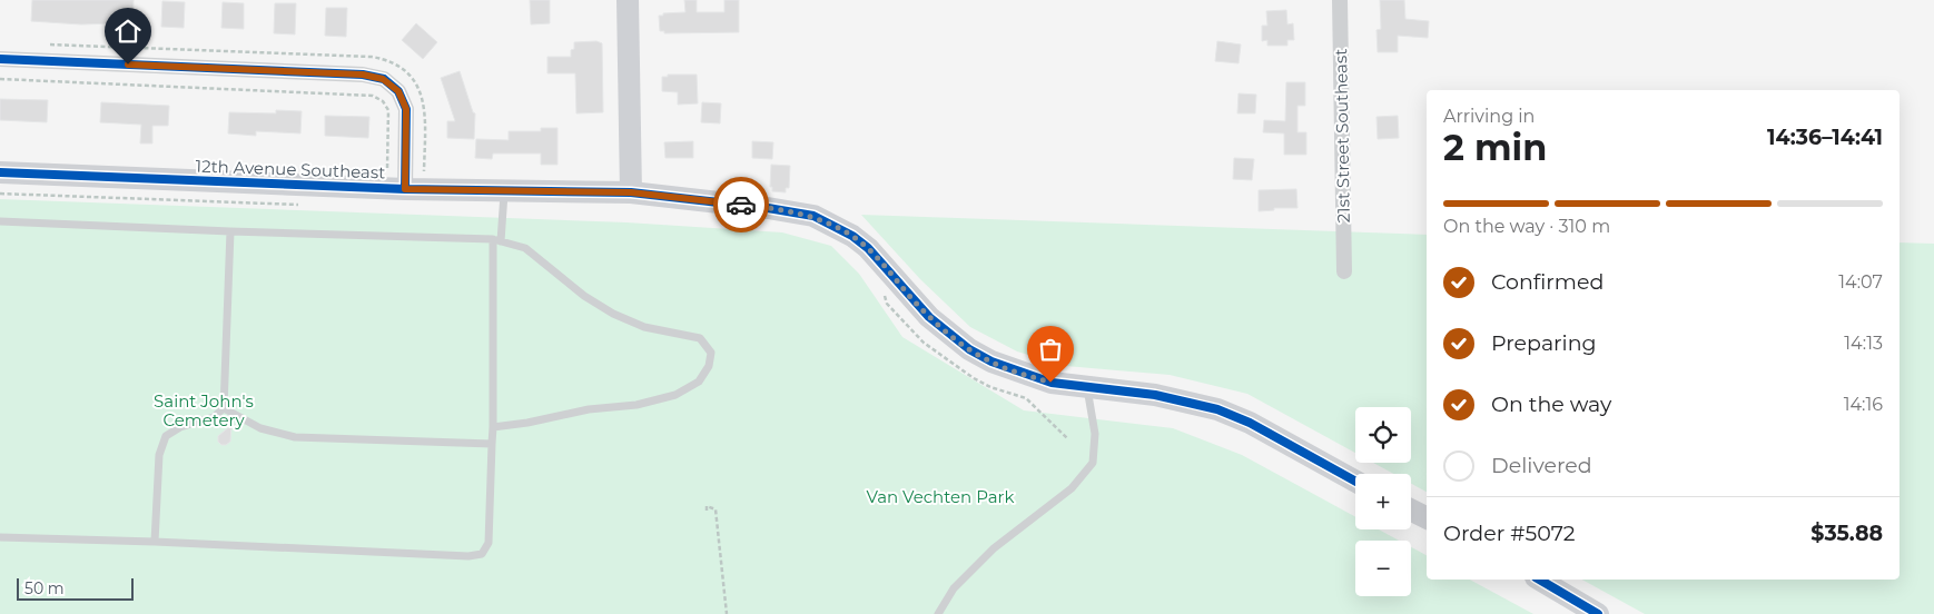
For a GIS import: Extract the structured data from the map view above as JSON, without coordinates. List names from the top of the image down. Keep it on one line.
{"streets":{"street":["21st Street Southeast","12th Avenue Southeast"]},"parks":["Saint John's Cemetery","Van Vechten Park"],"scale_bar":"50 m","page":{"heading":["2 min","Arriving in","14:36–14:41"],"panel":["Order #5072","$35.88"],"bar":"On the way · 310 m","list":[["Confirmed","14:07"],["Preparing","14:13"],["On the way","14:16"],"Delivered"],"map_buttons":["+","−"],"scale":"50 m"}}
